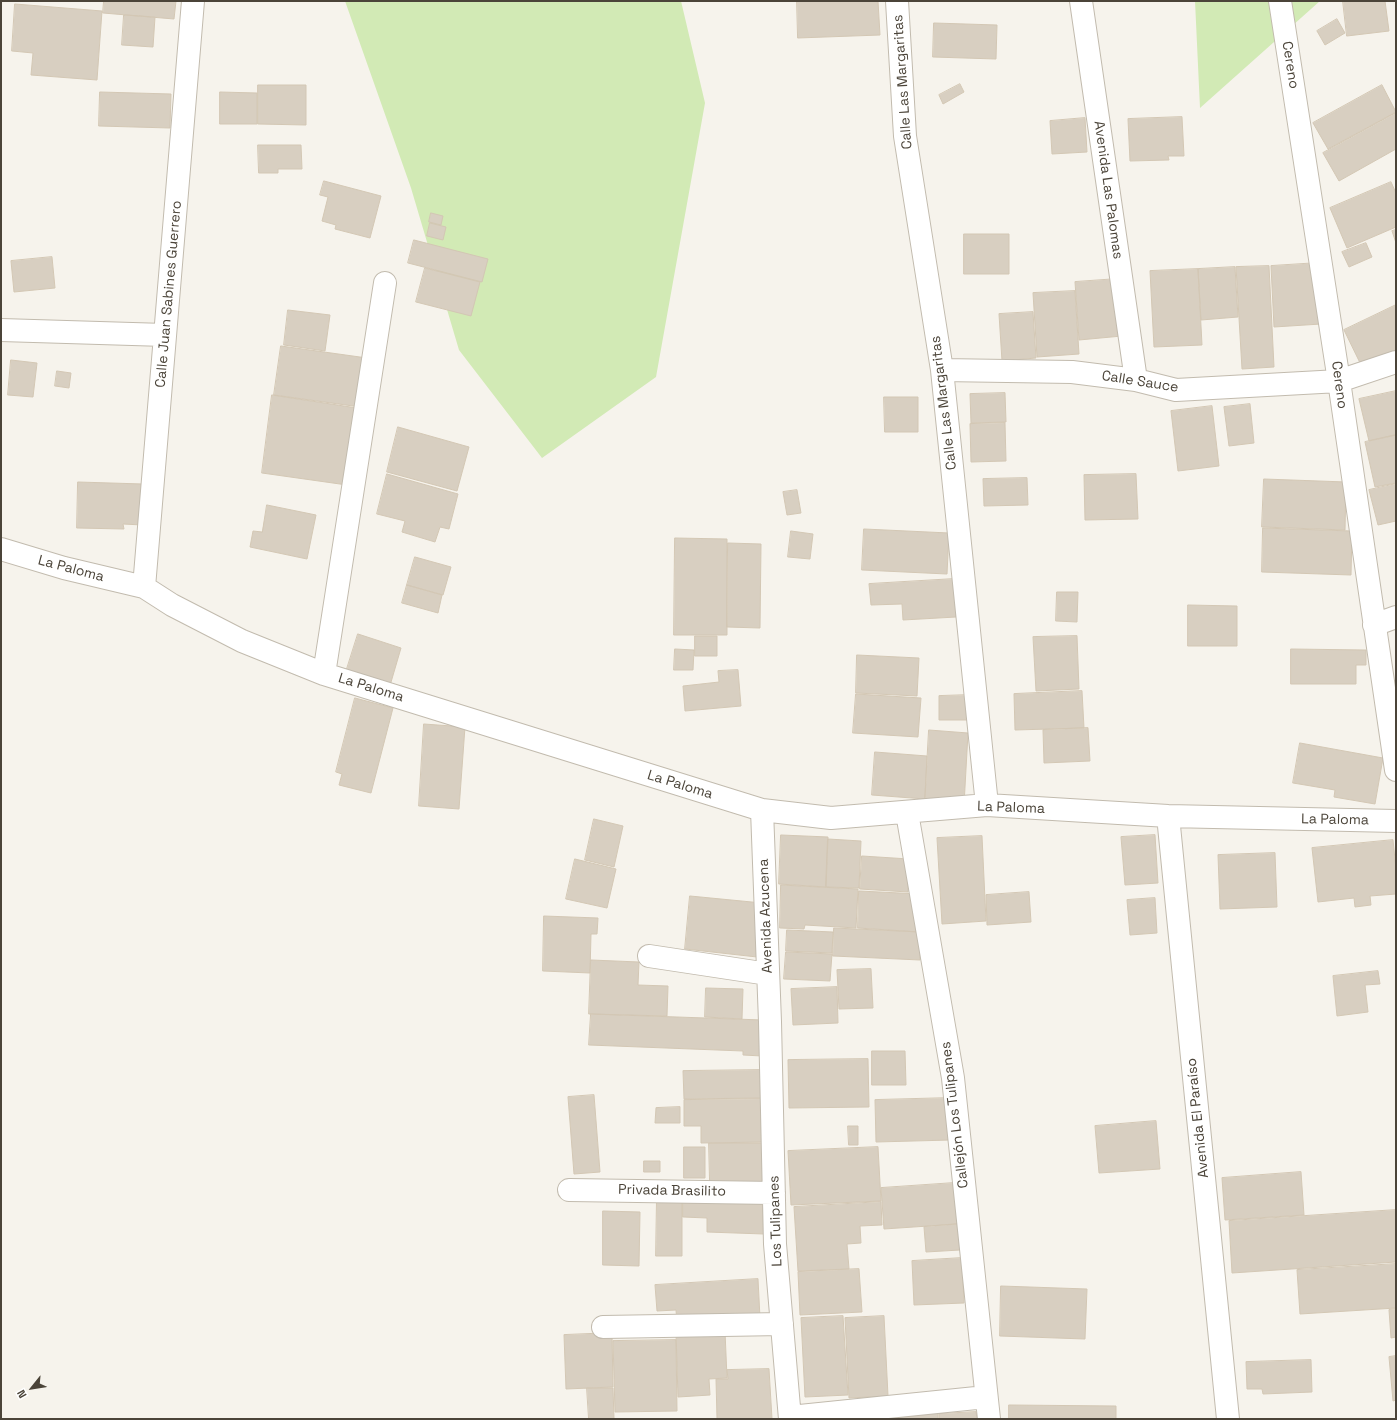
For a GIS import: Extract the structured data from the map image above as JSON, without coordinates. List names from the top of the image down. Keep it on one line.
{"streets":{"street":["Cereno","Calle Las Margaritas","Avenida Las Palomas","Calle Juan Sabines Guerrero","Calle Sauce","La Paloma","Avenida Azucena","Callejón Los Tulipanes","Avenida El Paraíso","Privada Brasilito","Los Tulipanes"]},"crossings":[["Cereno","Calle Sauce"],["Calle Las Margaritas","Calle Sauce"],["Calle Las Margaritas","La Paloma"],["Avenida Las Palomas","Calle Sauce"],["Calle Juan Sabines Guerrero","La Paloma"],["La Paloma","Avenida Azucena"],["La Paloma","Callejón Los Tulipanes"],["La Paloma","Avenida El Paraíso"],["Avenida Azucena","Los Tulipanes"],["Privada Brasilito","Los Tulipanes"]],"north":"bottom left"}
